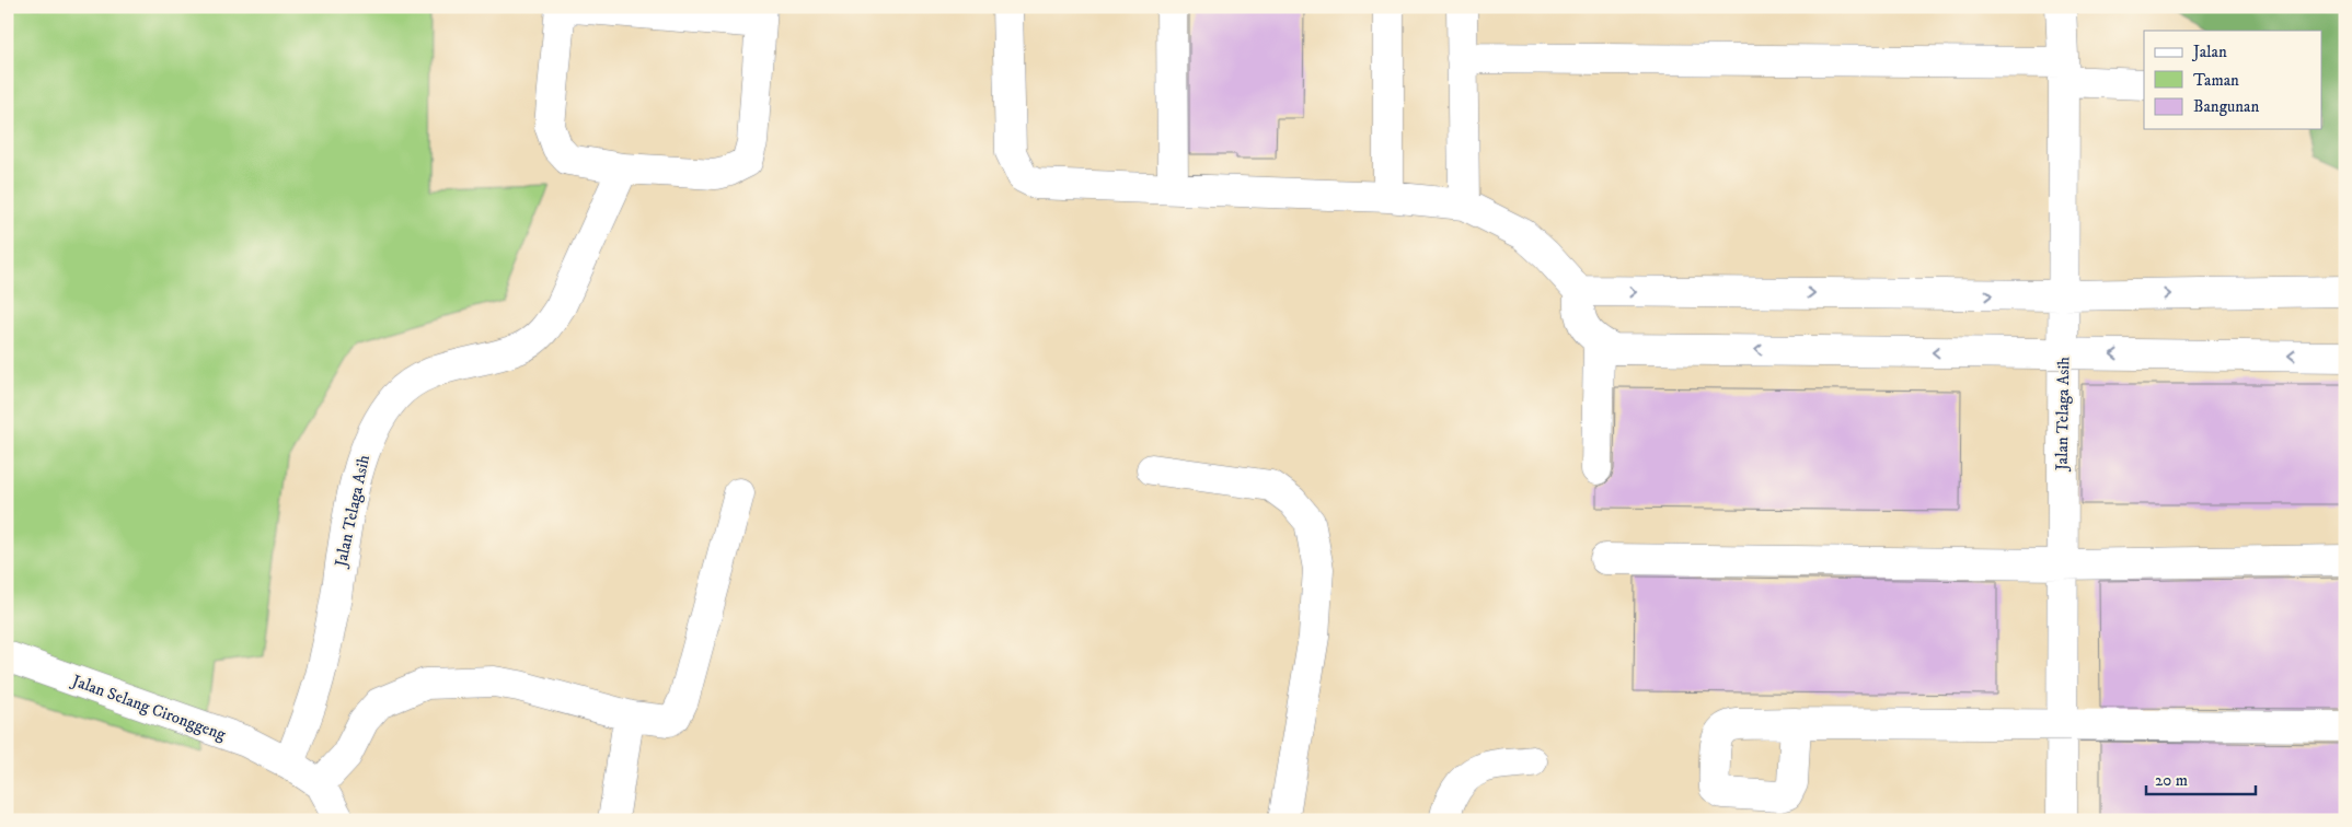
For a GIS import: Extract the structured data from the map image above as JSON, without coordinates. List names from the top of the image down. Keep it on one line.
{"streets":{"street":["Jalan Telaga Asih","Jalan Selang Cironggeng"]},"crossings":[["Jalan Telaga Asih","Jalan Selang Cironggeng"]],"legend":["Jalan","Taman","Bangunan"],"scale_bar":"20 m"}
